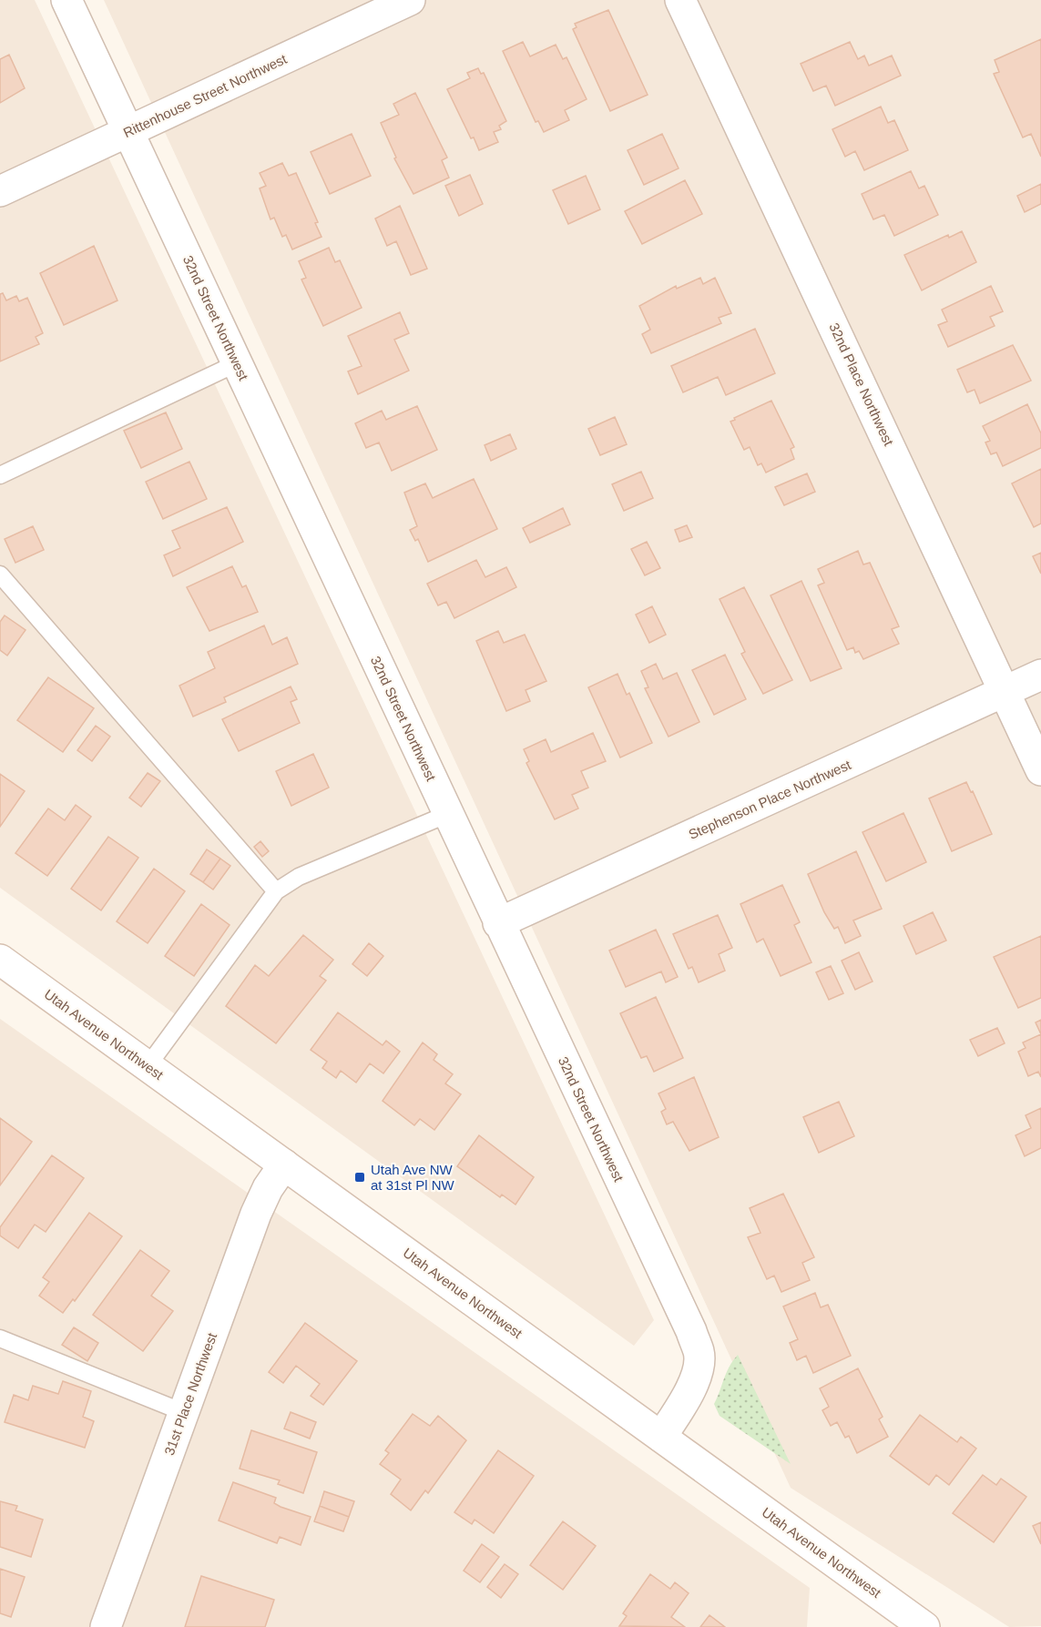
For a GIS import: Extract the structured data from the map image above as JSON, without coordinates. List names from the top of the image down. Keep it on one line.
{"streets":{"street":["Rittenhouse Street Northwest","32nd Street Northwest","32nd Place Northwest","Stephenson Place Northwest","Utah Avenue Northwest","31st Place Northwest"]},"crossings":[["Rittenhouse Street Northwest","32nd Street Northwest"],["32nd Street Northwest","Stephenson Place Northwest"],["32nd Street Northwest","Utah Avenue Northwest"],["32nd Place Northwest","Stephenson Place Northwest"],["Utah Avenue Northwest","31st Place Northwest"]],"places":{"transit":["Utah Ave NW at 31st Pl NW"]}}
